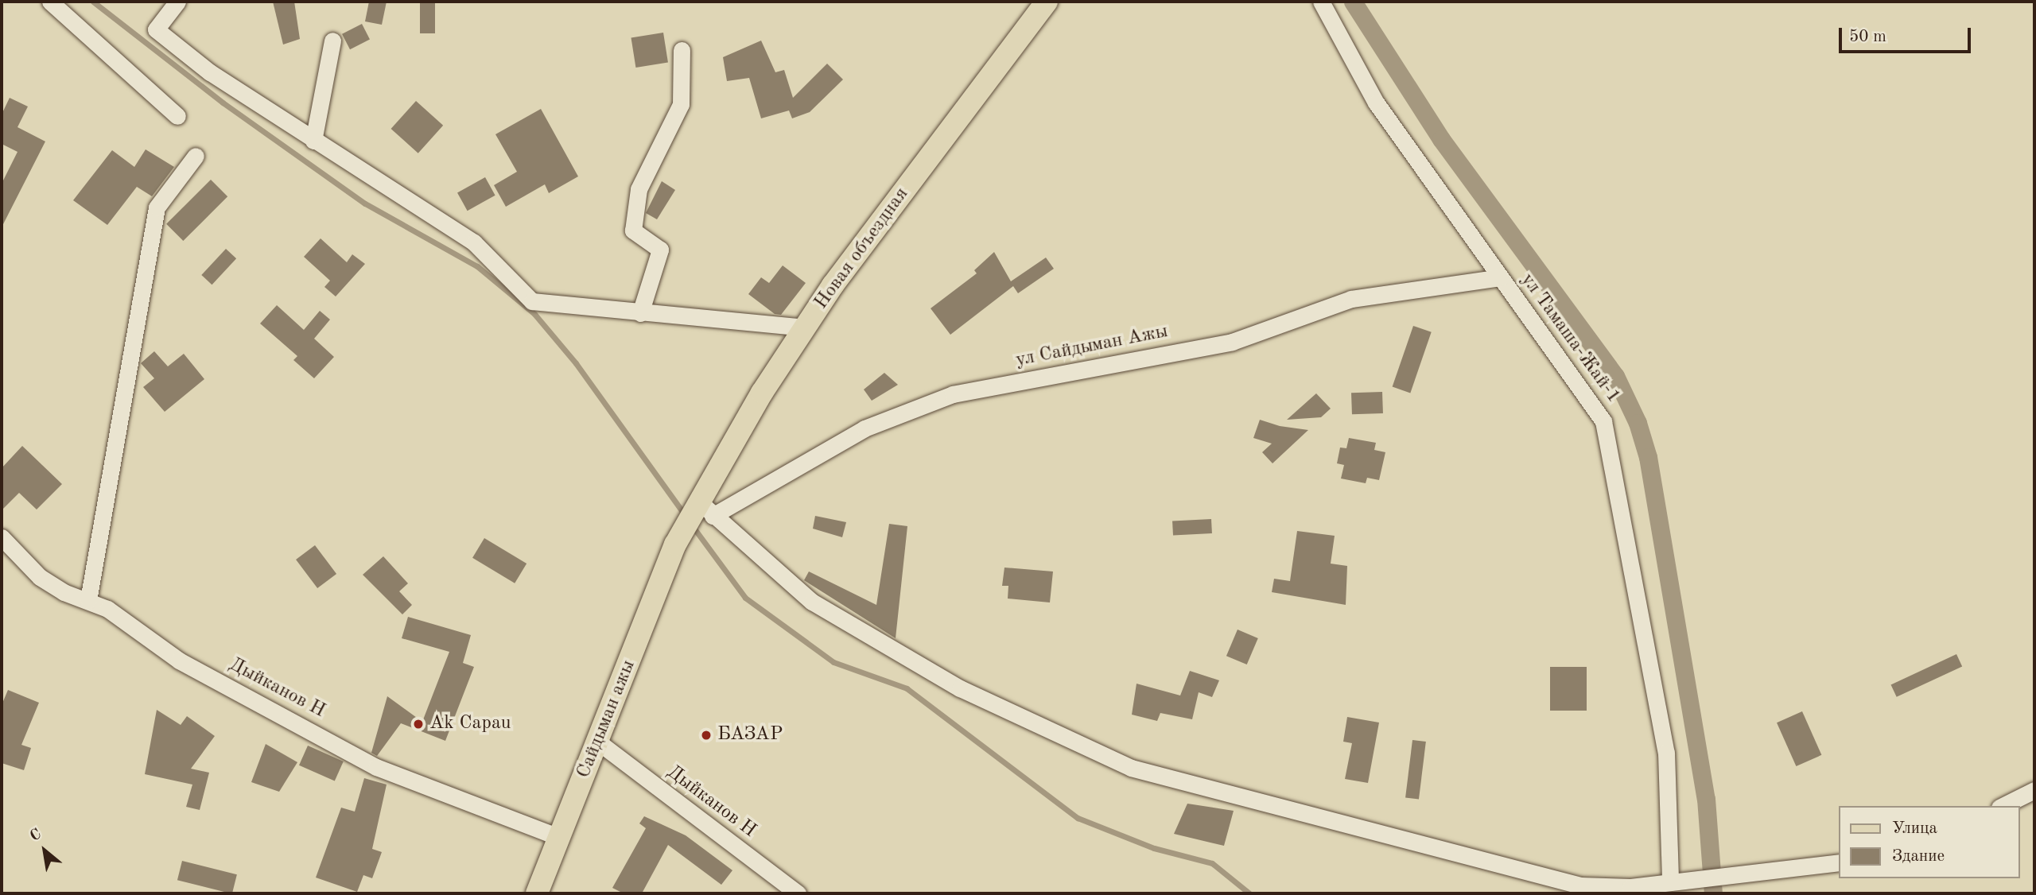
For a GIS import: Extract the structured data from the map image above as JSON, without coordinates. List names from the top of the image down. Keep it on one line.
{"streets":{"main road":["Новая объездная","Сайдыман ажы"],"street":["ул Тамаша-Жай-1","ул Сайдыман Ажы","Дыйканов Н"]},"crossings":[["Новая объездная","ул Сайдыман Ажы"],["Новая объездная","Сайдыман ажы"],["ул Тамаша-Жай-1","ул Сайдыман Ажы"],["Дыйканов Н","Сайдыман ажы"]],"places":["Ak Capau","БАЗАР"],"legend":["Улица","Здание"],"scale_bar":"50 m","north":"top left"}
